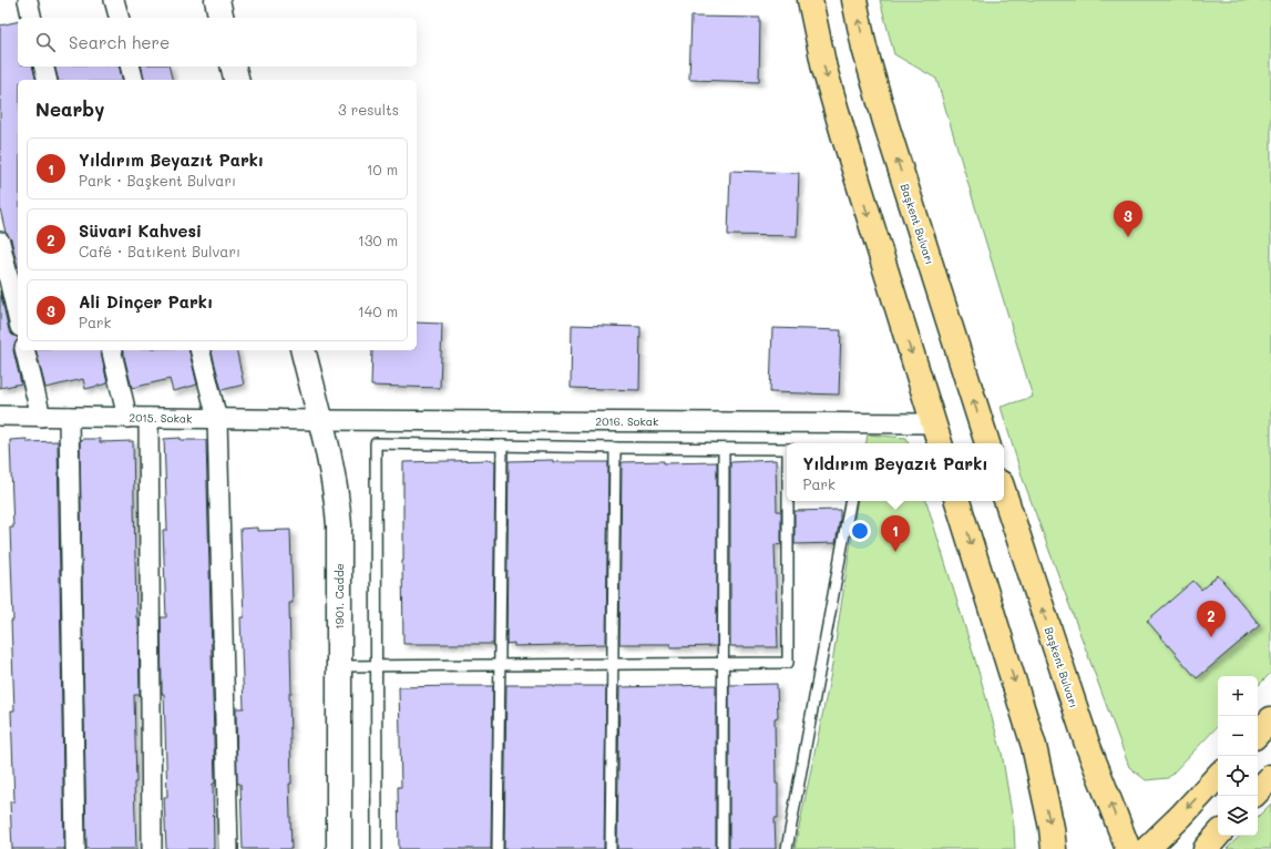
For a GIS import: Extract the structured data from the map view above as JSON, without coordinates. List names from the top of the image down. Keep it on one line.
{"streets":{"main road":["Başkent Bulvarı"],"street":["2015. Sokak","2016. Sokak","1901. Cadde"]},"crossings":[["2015. Sokak","2016. Sokak"],["2015. Sokak","1901. Cadde"],["2016. Sokak","1901. Cadde"]],"page":{"search":"Search here","heading":["Nearby","3 results"],"list":[{"mark":"1","name":"Yıldırım Beyazıt Parkı","note":"Park · Başkent Bulvarı","value":"10 m"},{"mark":"2","name":"Süvari Kahvesi","note":"Café · Batıkent Bulvarı","value":"130 m"},{"mark":"3","name":"Ali Dinçer Parkı","note":"Park","value":"140 m"}],"pins":["3","1","2"],"popup":["Yıldırım Beyazıt Parkı","Park"],"map_buttons":["+","−"]}}
